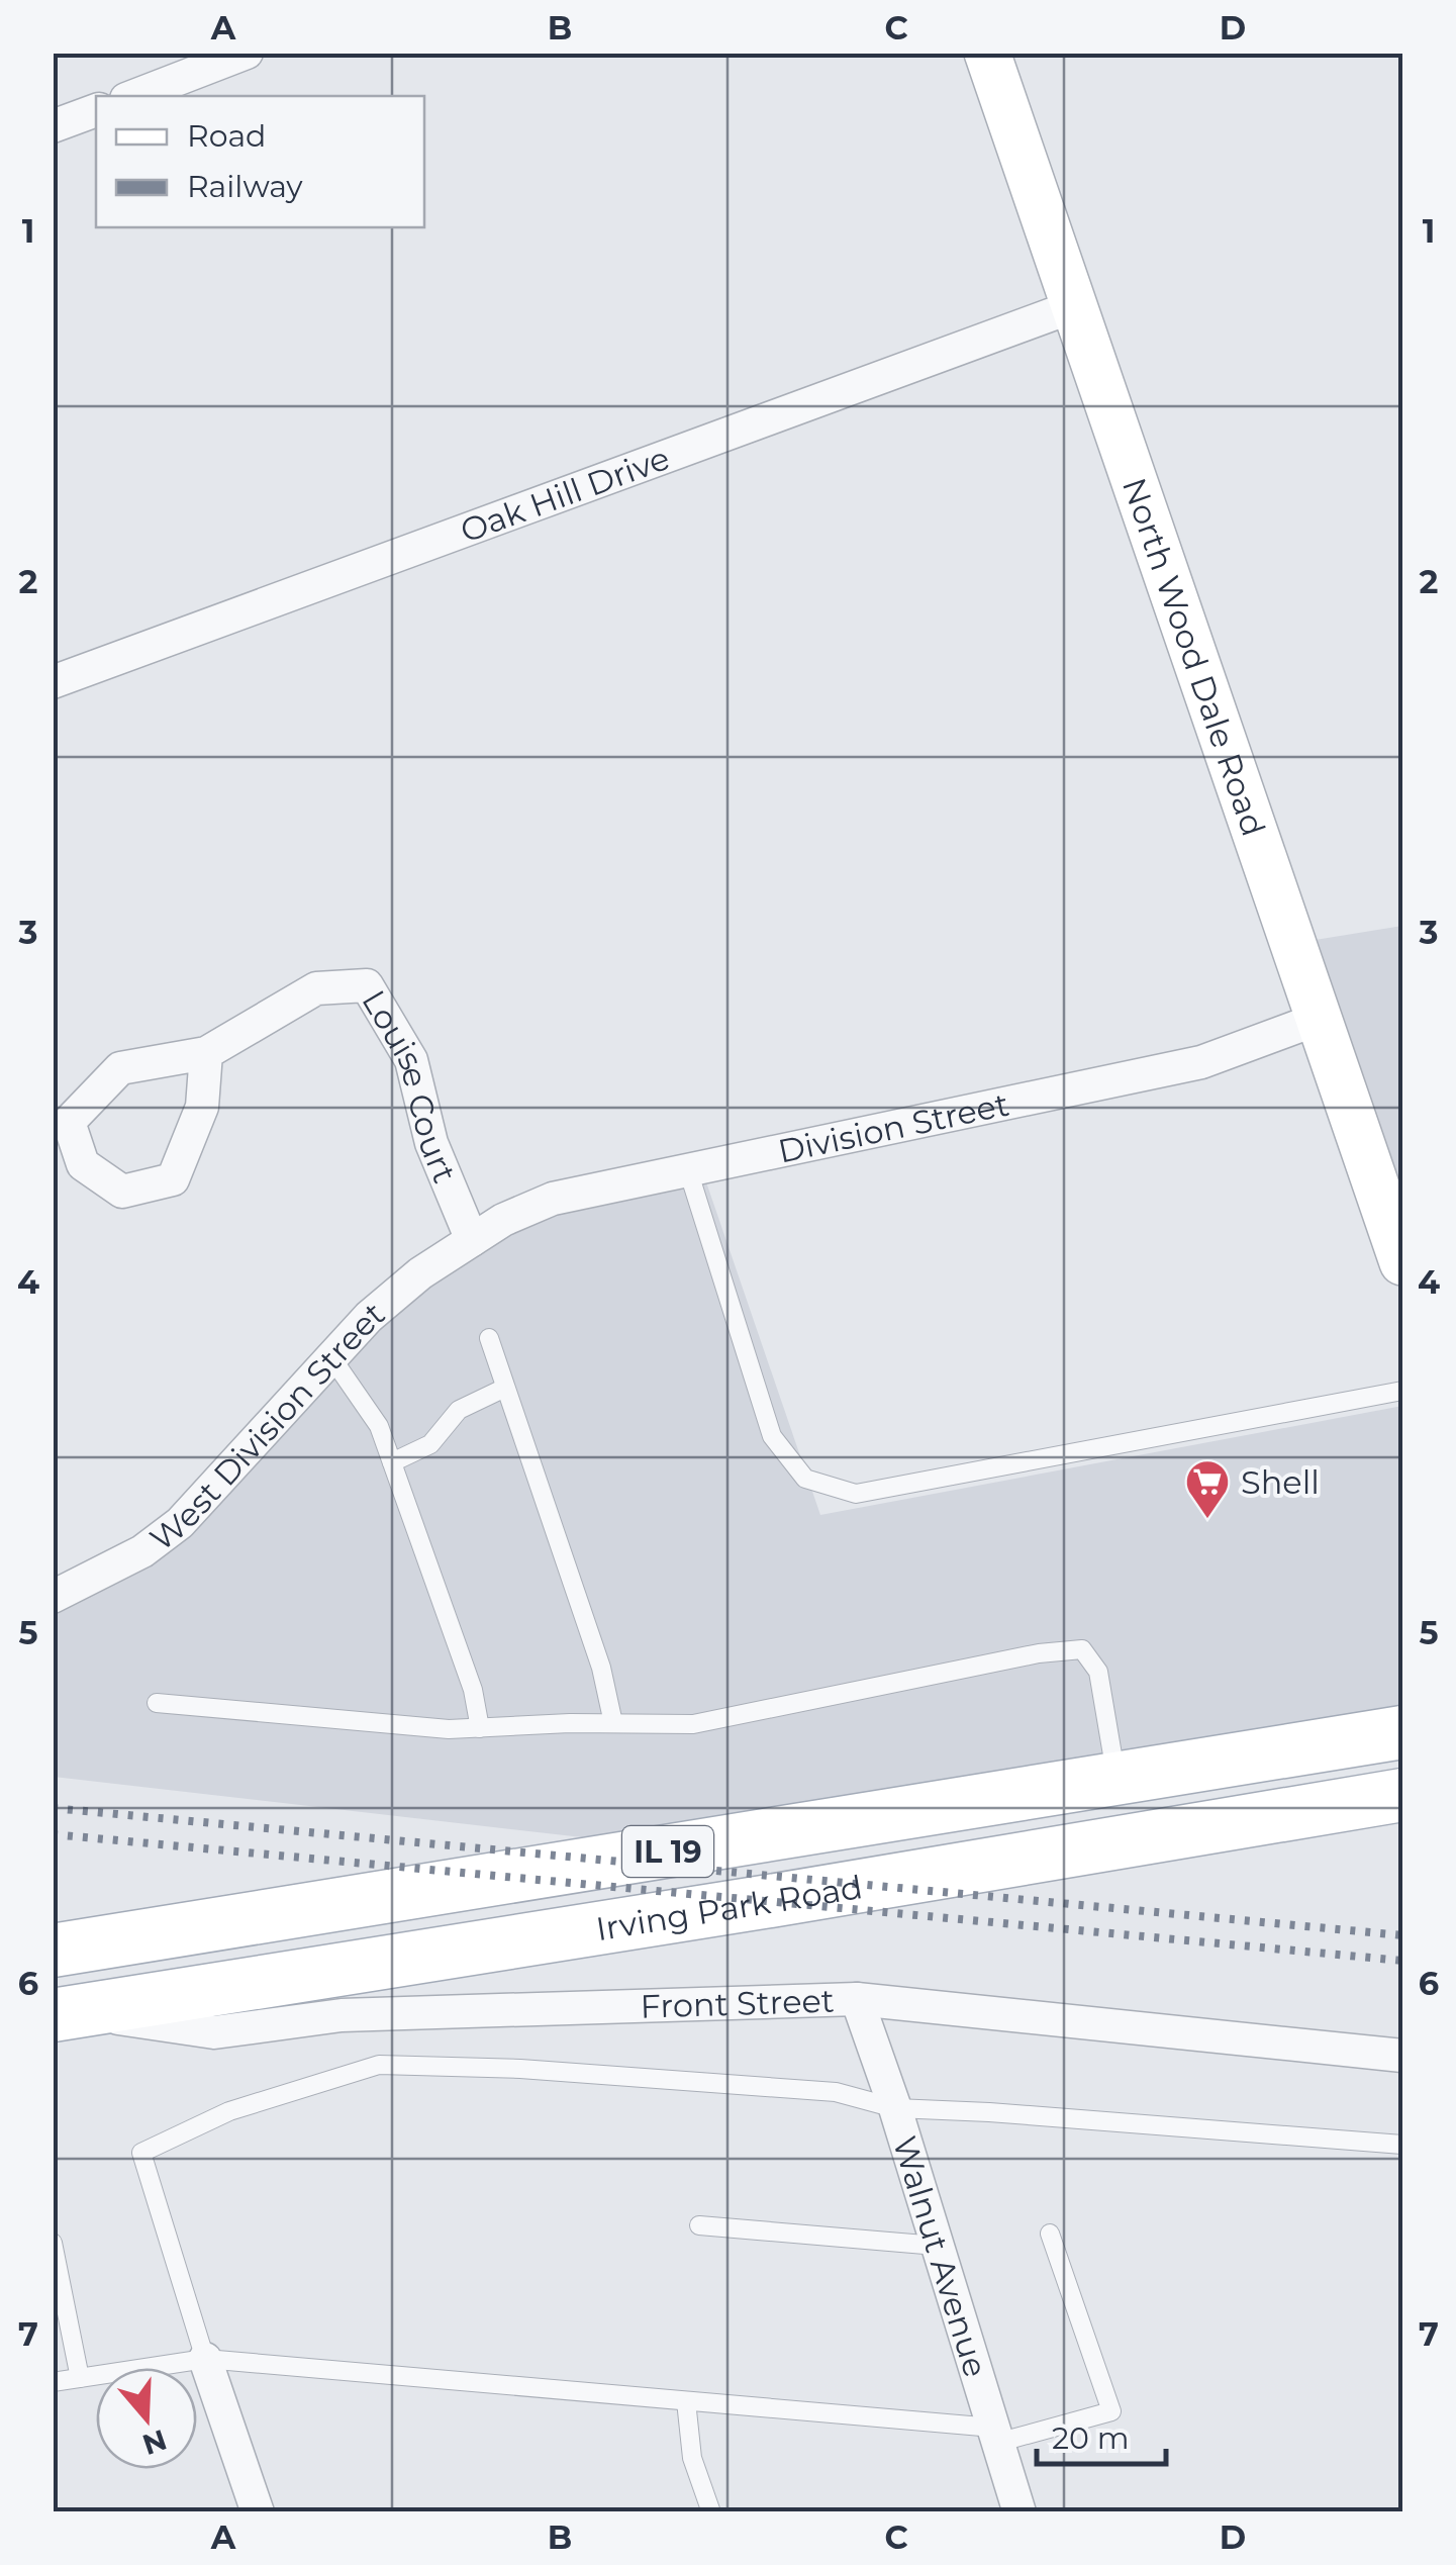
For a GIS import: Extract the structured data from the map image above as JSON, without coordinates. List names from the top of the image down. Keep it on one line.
{"streets":{"main road":["North Wood Dale Road","IL 19","Irving Park Road"],"street":["Oak Hill Drive","Louise Court","Division Street","West Division Street","Front Street","Walnut Avenue"]},"crossings":[["Oak Hill Drive","North Wood Dale Road"],["North Wood Dale Road","Division Street"],["Louise Court","Division Street"],["Louise Court","West Division Street"],["Division Street","West Division Street"],["Irving Park Road","Front Street"],["Front Street","Walnut Avenue"]],"places":{"supermarket":["Shell"]},"legend":["Road","Railway"],"scale_bar":"20 m","north":"bottom","grid":{"columns":["A","B","C","D"],"rows":["1","2","3","4","5","6","7"]}}
